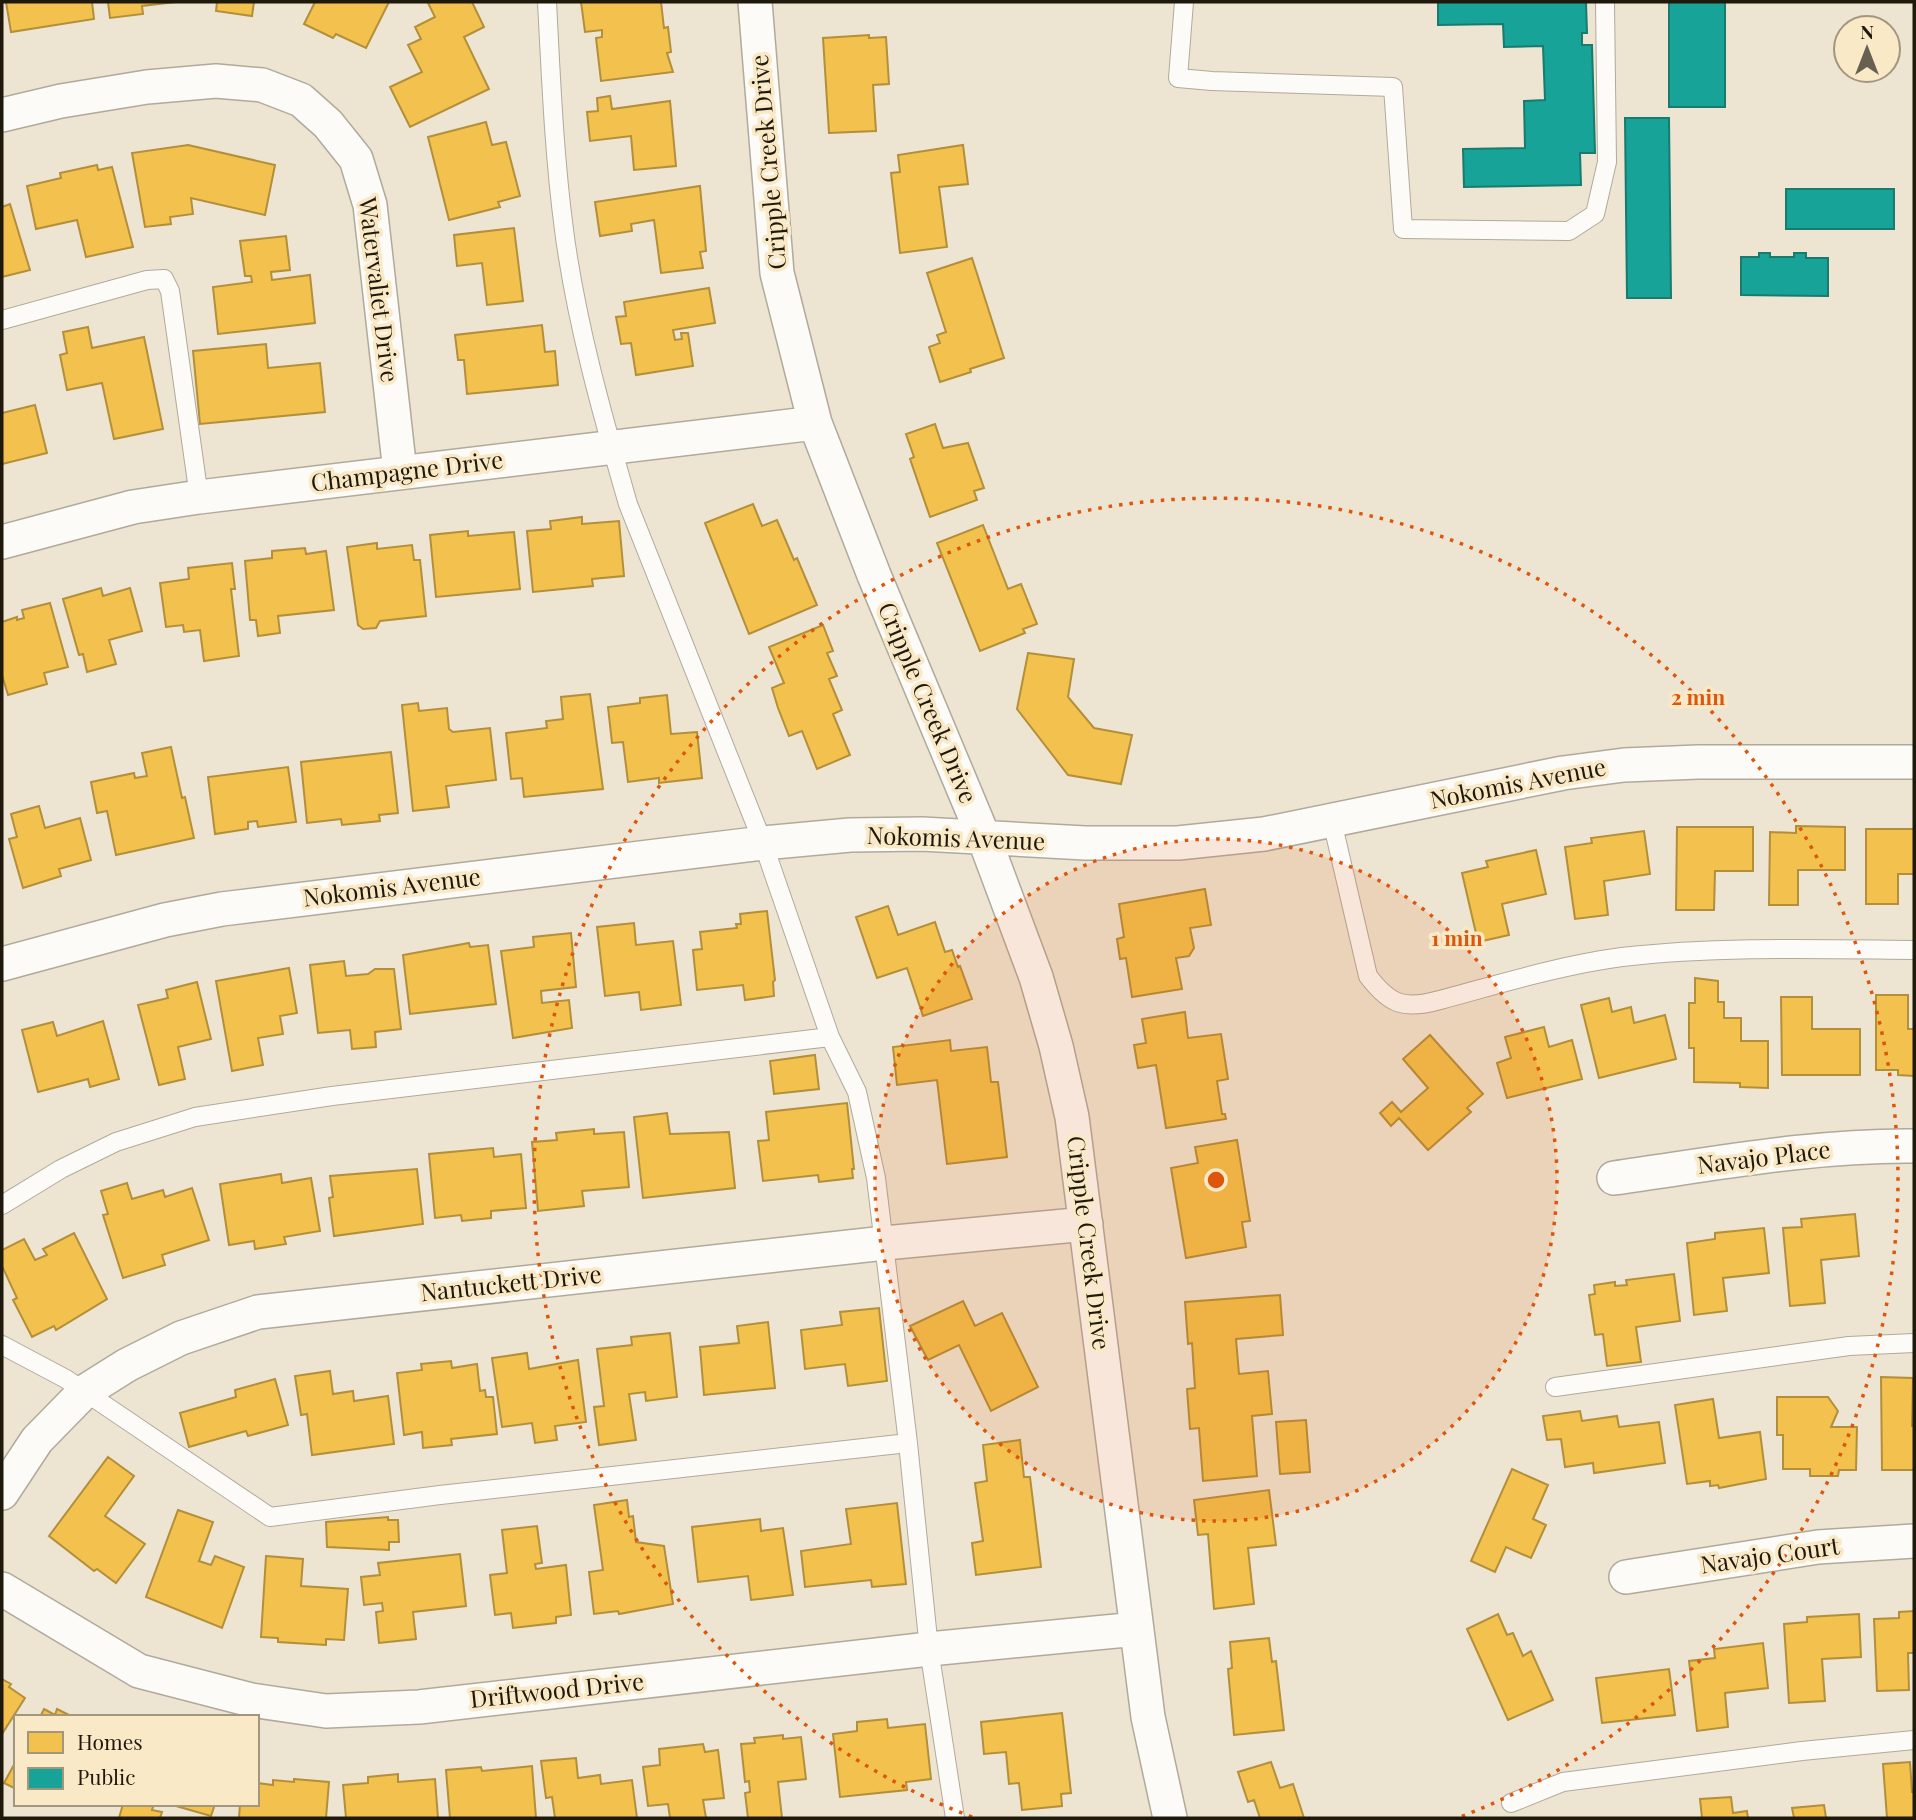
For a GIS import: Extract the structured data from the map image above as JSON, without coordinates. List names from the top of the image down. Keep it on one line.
{"streets":{"street":["Cripple Creek Drive","Watervaliet Drive","Champagne Drive","Nokomis Avenue","Navajo Place","Nantuckett Drive","Navajo Court","Driftwood Drive"]},"crossings":[["Cripple Creek Drive","Champagne Drive"],["Cripple Creek Drive","Nokomis Avenue"],["Cripple Creek Drive","Nantuckett Drive"],["Cripple Creek Drive","Driftwood Drive"],["Watervaliet Drive","Champagne Drive"]],"legend":["Homes","Public"],"north":"top","rings":["2 min","1 min"]}
